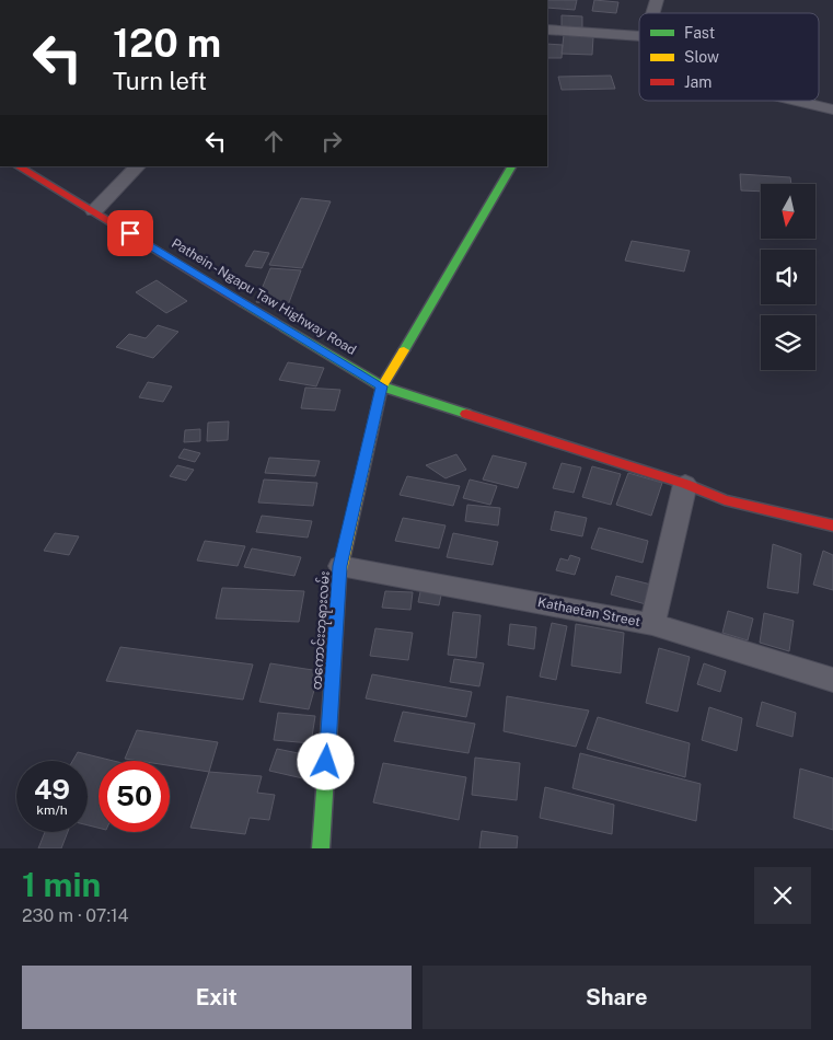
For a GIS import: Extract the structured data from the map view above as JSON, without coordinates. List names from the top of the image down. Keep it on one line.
{"streets":{"main road":["Pathein - Ngapu Taw Highway Road","တကောင်းဘုရားလမ်း"],"street":["Kathaetan Street"]},"crossings":[["Pathein - Ngapu Taw Highway Road","တကောင်းဘုရားလမ်း"],["Kathaetan Street","တကောင်းဘုရားလမ်း"]],"legend":["Fast","Slow","Jam"],"north":"bottom","page":{"turn":["120 m","Turn left"],"speed":"49 km/h","limit":"50","heading":["1 min","230 m · 07:14"],"buttons":["Exit","Share"]}}
